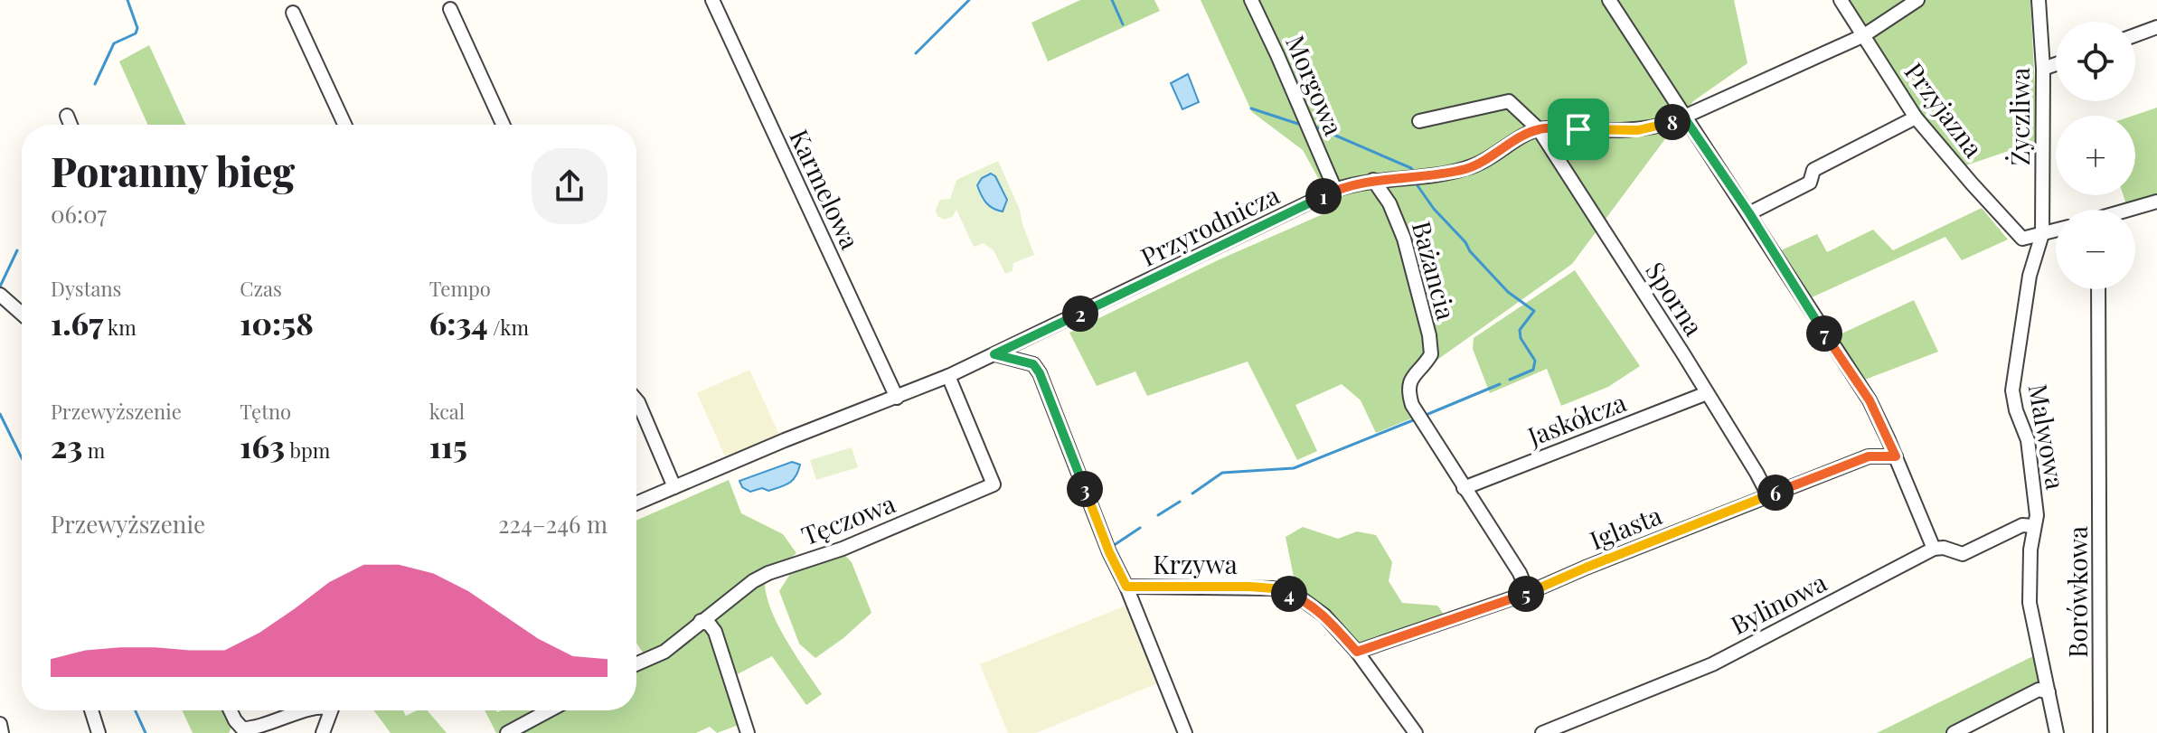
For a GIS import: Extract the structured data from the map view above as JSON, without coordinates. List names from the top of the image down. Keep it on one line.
{"streets":{"street":["Morgowa","Przyjazna","Życzliwa","Karmelowa","Przyrodnicza","Bażancia","Sporna","Jaskółcza","Malwowa","Tęczowa","Iglasta","Krzywa","Borówkowa","Bylinowa"]},"crossings":[["Morgowa","Przyrodnicza"],["Przyjazna","Życzliwa"],["Przyjazna","Przyrodnicza"],["Przyjazna","Malwowa"],["Życzliwa","Malwowa"],["Karmelowa","Przyrodnicza"],["Przyrodnicza","Bażancia"],["Przyrodnicza","Sporna"],["Przyrodnicza","Tęczowa"],["Bażancia","Jaskółcza"],["Sporna","Jaskółcza"],["Sporna","Iglasta"],["Iglasta","Krzywa"]],"page":{"map_buttons":["+","−"],"pins":["8","1","2","7","3","6","4","5"],"heading":["Poranny bieg","06:07"],"stats":[["Dystans","1.67 km"],["Czas","10:58"],["Tempo","6:34 /km"],["Przewyższenie","23 m"],["Tętno","163 bpm"],["kcal","115"]],"chart":["Przewyższenie","224–246 m"]}}
